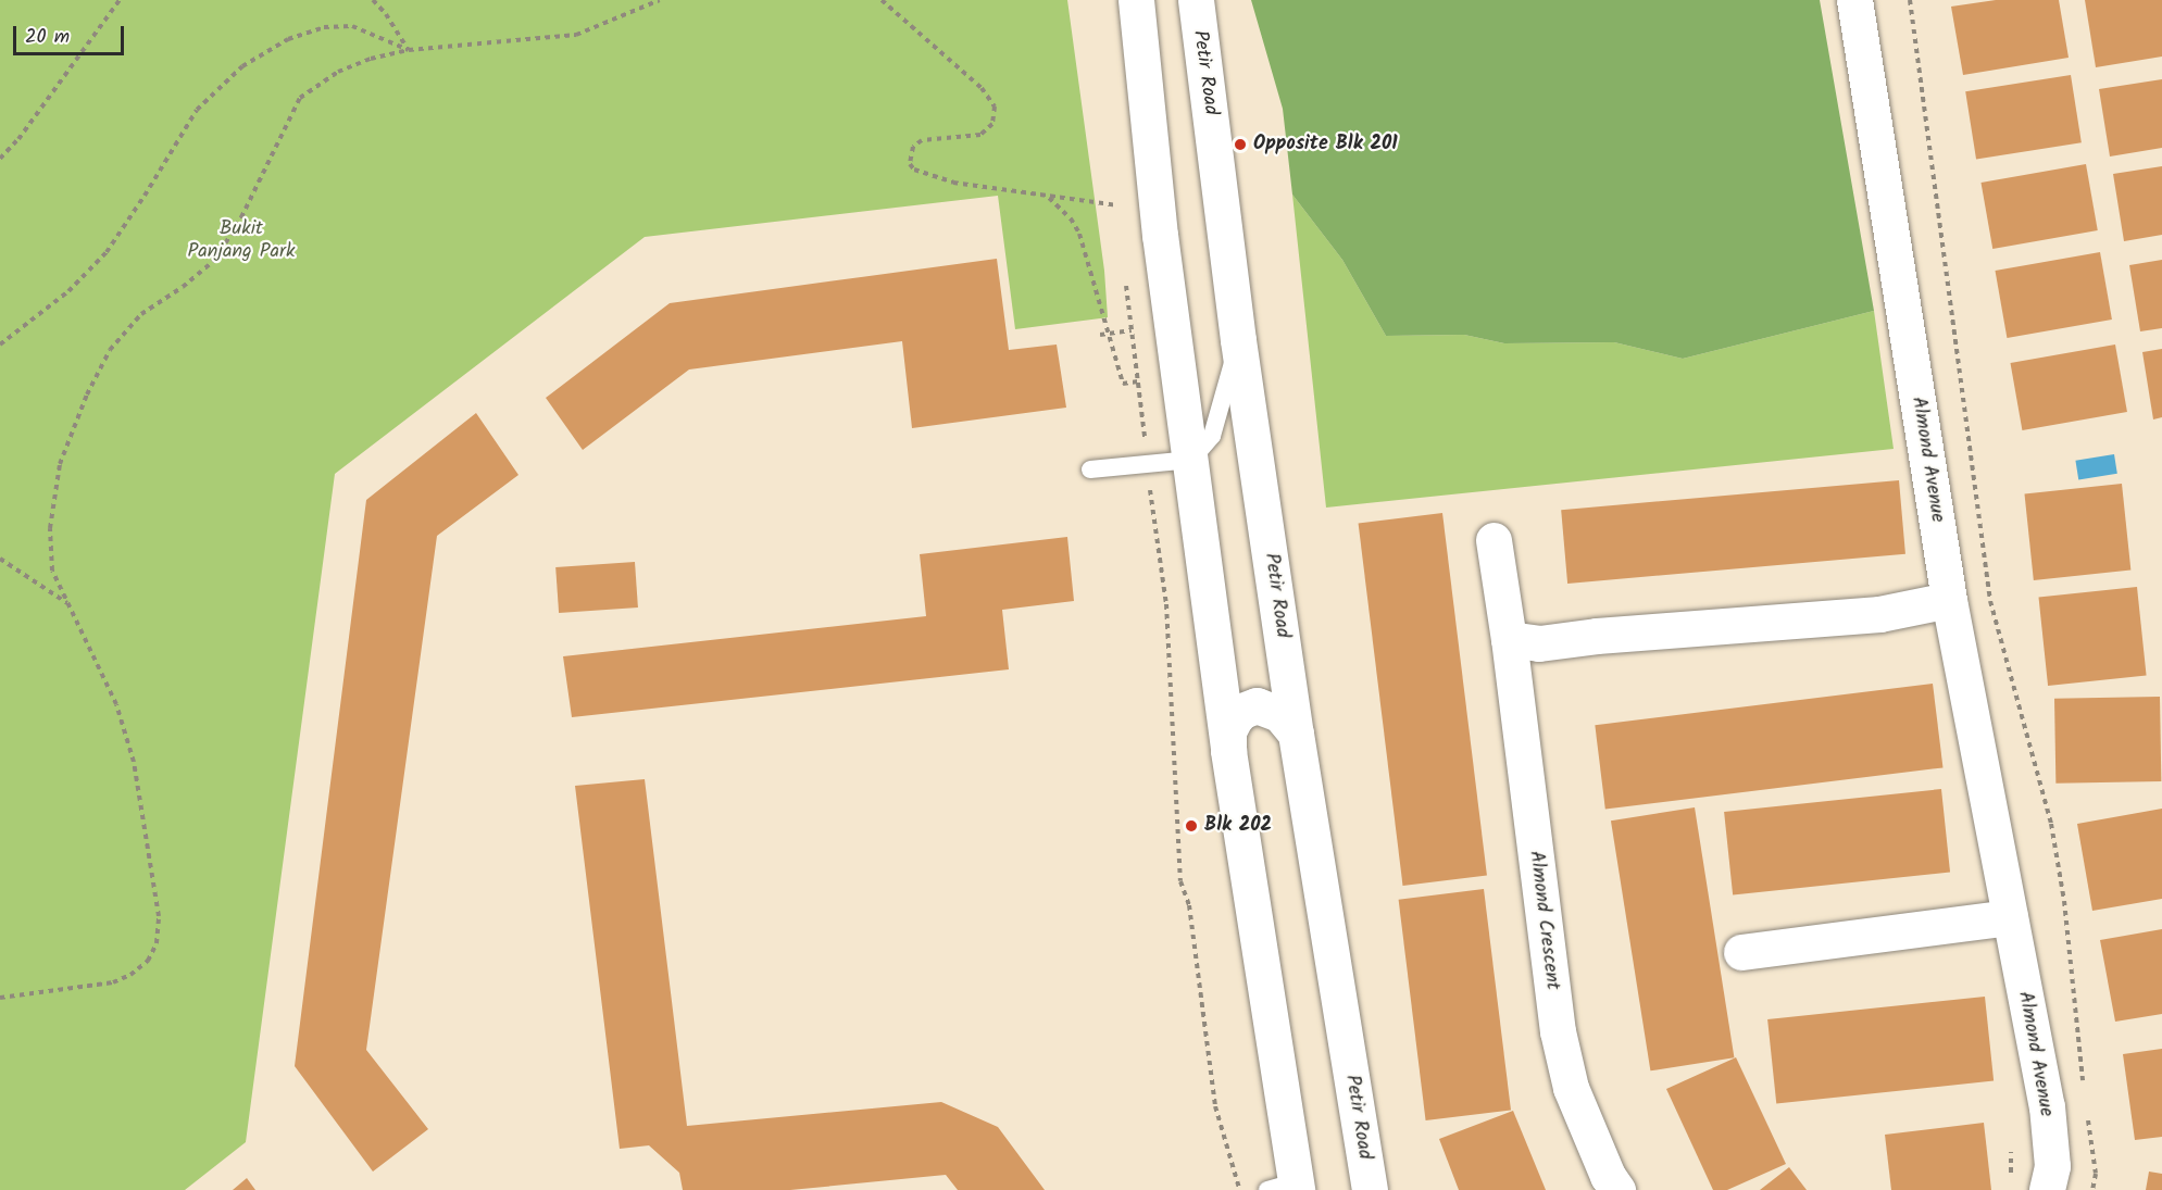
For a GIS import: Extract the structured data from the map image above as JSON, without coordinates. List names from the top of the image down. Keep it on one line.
{"streets":{"street":["Petir Road","Almond Avenue","Almond Crescent"]},"parks":["Bukit Panjang Park"],"places":["Opposite Blk 201","Blk 202"],"scale_bar":"20 m"}
